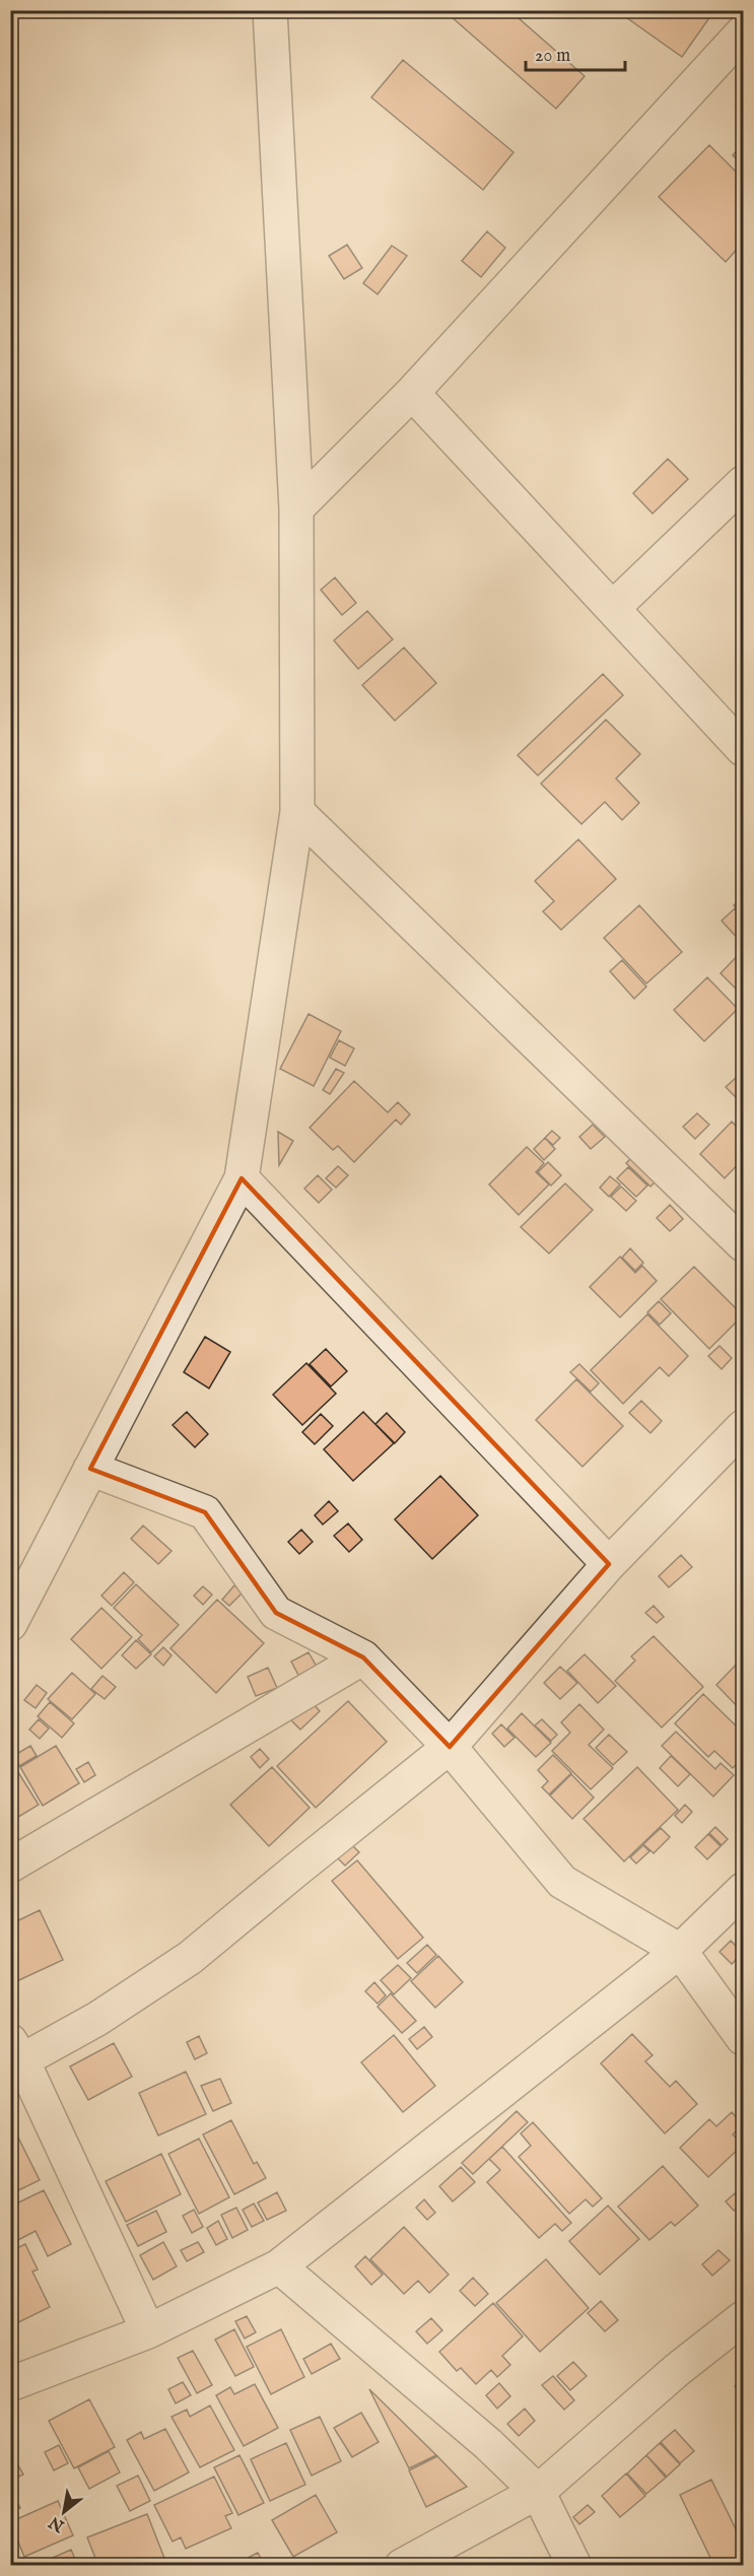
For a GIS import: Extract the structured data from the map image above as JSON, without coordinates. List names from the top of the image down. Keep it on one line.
{"scale_bar":"20 m","north":"bottom left"}
